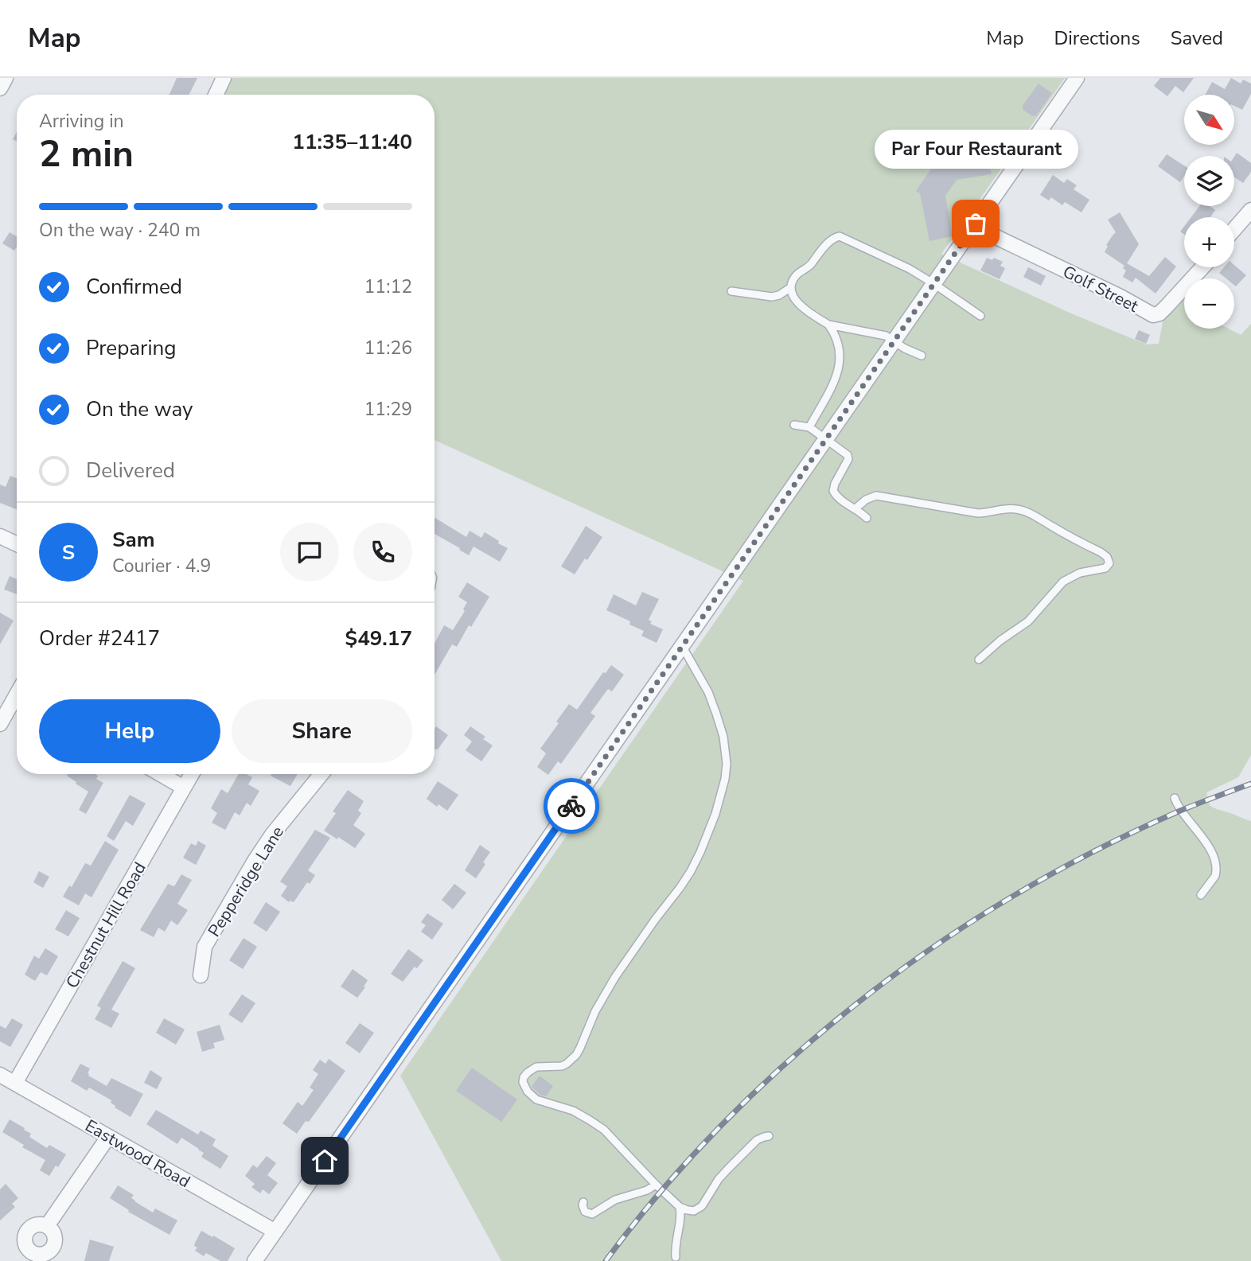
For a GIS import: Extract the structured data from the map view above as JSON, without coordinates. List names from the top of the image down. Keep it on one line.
{"streets":{"street":["Golf Street","Pepperidge Lane","Chestnut Hill Road","Eastwood Road"]},"crossings":[["Chestnut Hill Road","Eastwood Road"]],"places":["Par Four Restaurant"],"north":"bottom right","page":{"header":"Map","nav":["Map","Directions","Saved"],"map_buttons":["+","−"],"heading":["2 min","Arriving in","11:35–11:40"],"panel":["Sam","Courier · 4.9","Order #2417","$49.17"],"bubble":"Par Four Restaurant","bar":"On the way · 240 m","list":[["Confirmed","11:12"],["Preparing","11:26"],["On the way","11:29"],"Delivered"],"round":"S","buttons":["Help","Share"]}}
